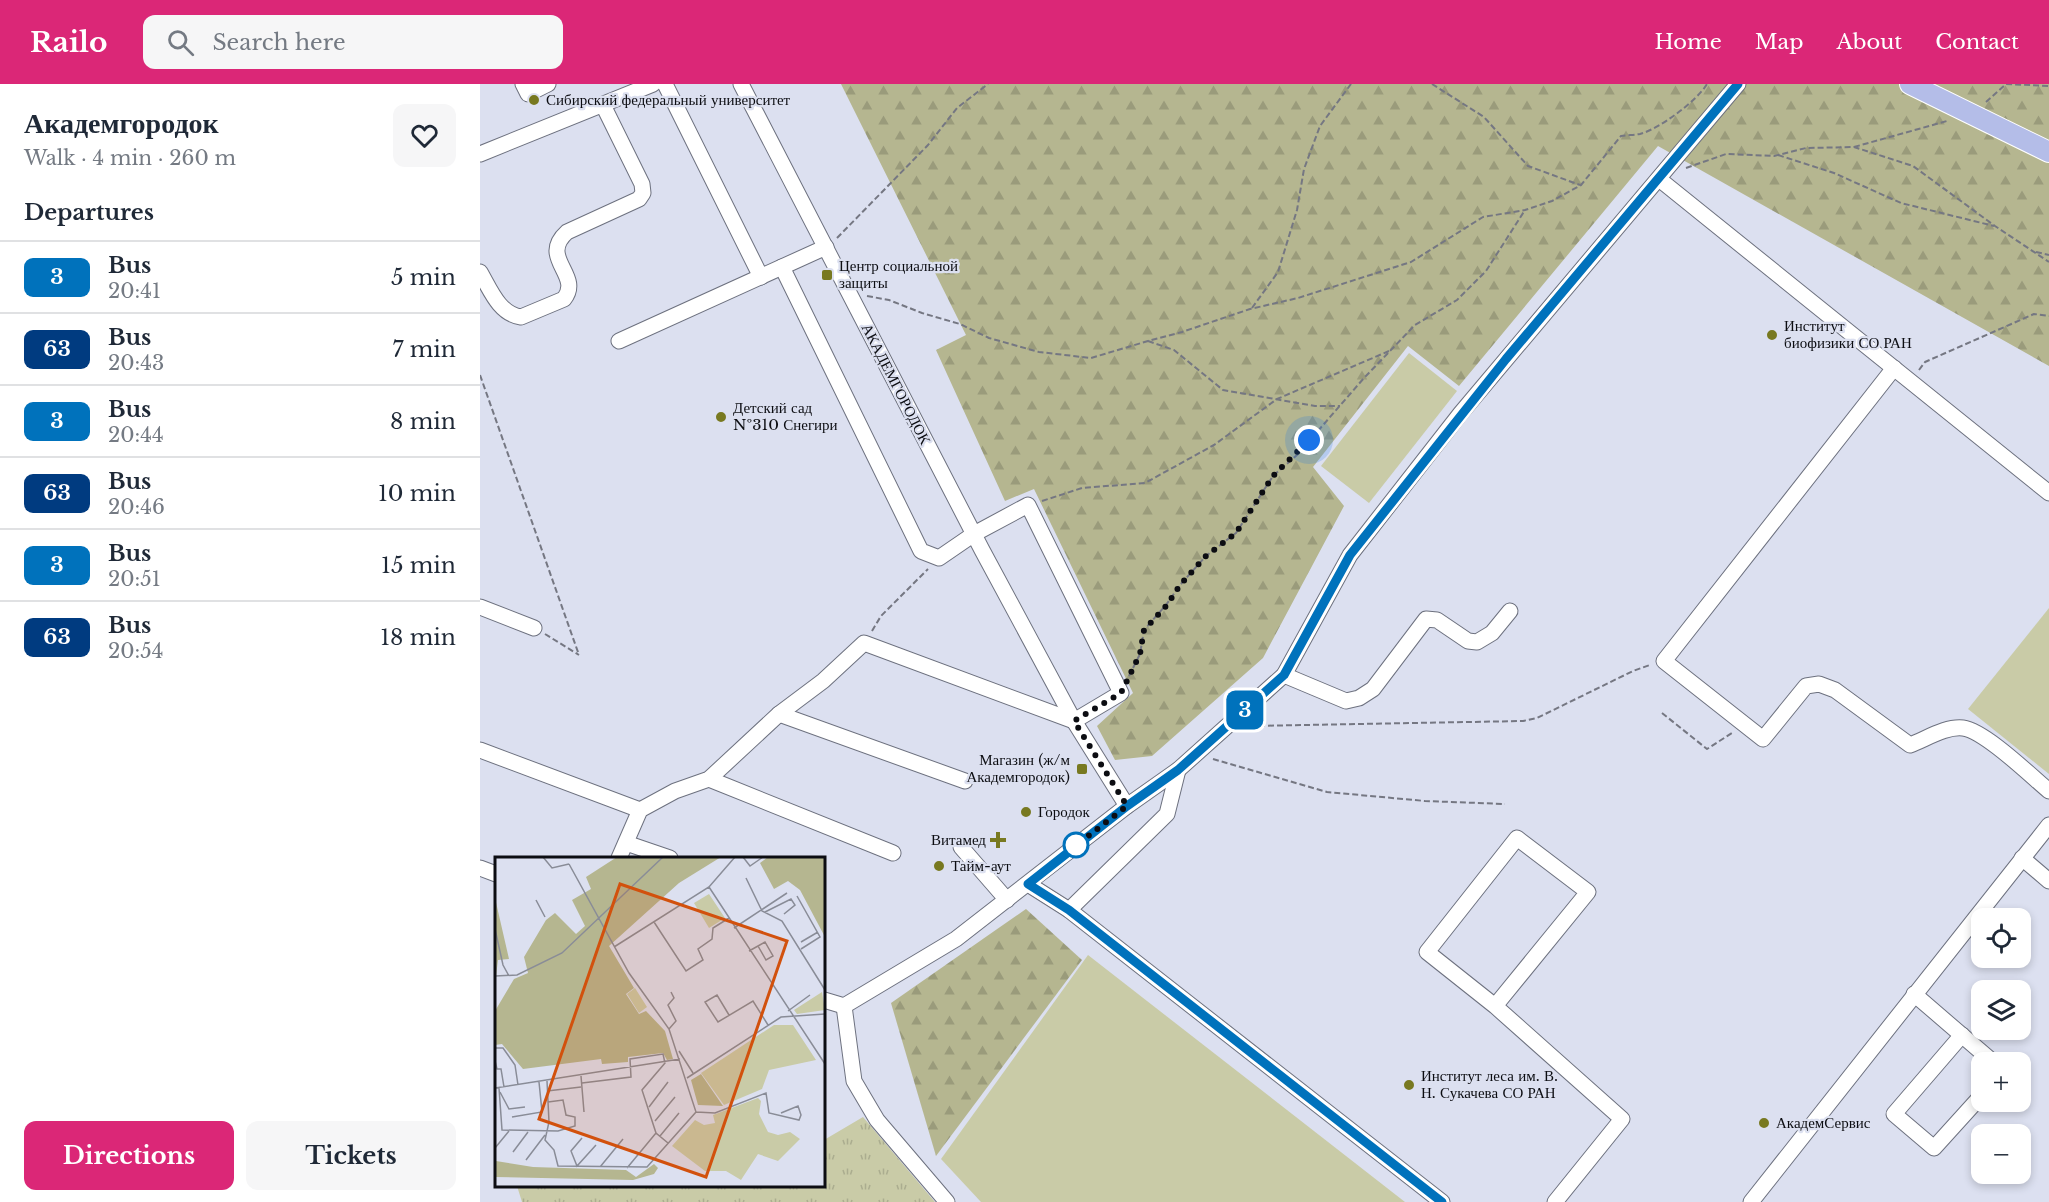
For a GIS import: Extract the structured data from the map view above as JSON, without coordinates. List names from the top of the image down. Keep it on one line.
{"streets":{"street":["АКАДЕМГОРОДОК"]},"places":{"other":["Сибирский федеральный университет","Институт биофизики СО РАН","Детский сад №310 Снегири","Городок","Тайм-аут","Институт леса им. В. Н. Сукачева СО РАН","АкадемСервис"],"transit":["Центр социальной защиты","Магазин (ж/м Академгородок)"],"health":["Витамед"]},"lines":["bus line 3"],"page":{"header":"Railo","search":"Search here","nav":["Home","Map","About","Contact"],"heading":[["Академгородок","Walk · 4 min · 260 m"],"Departures"],"on_map":"3","list":[{"mark":"3","name":"Bus","note":"20:41","value":"5 min"},{"mark":"63","name":"Bus","note":"20:43","value":"7 min"},{"mark":"3","name":"Bus","note":"20:44","value":"8 min"},{"mark":"63","name":"Bus","note":"20:46","value":"10 min"},{"mark":"3","name":"Bus","note":"20:51","value":"15 min"},{"mark":"63","name":"Bus","note":"20:54","value":"18 min"}],"map_buttons":["+","−"],"buttons":["Directions","Tickets"]}}
